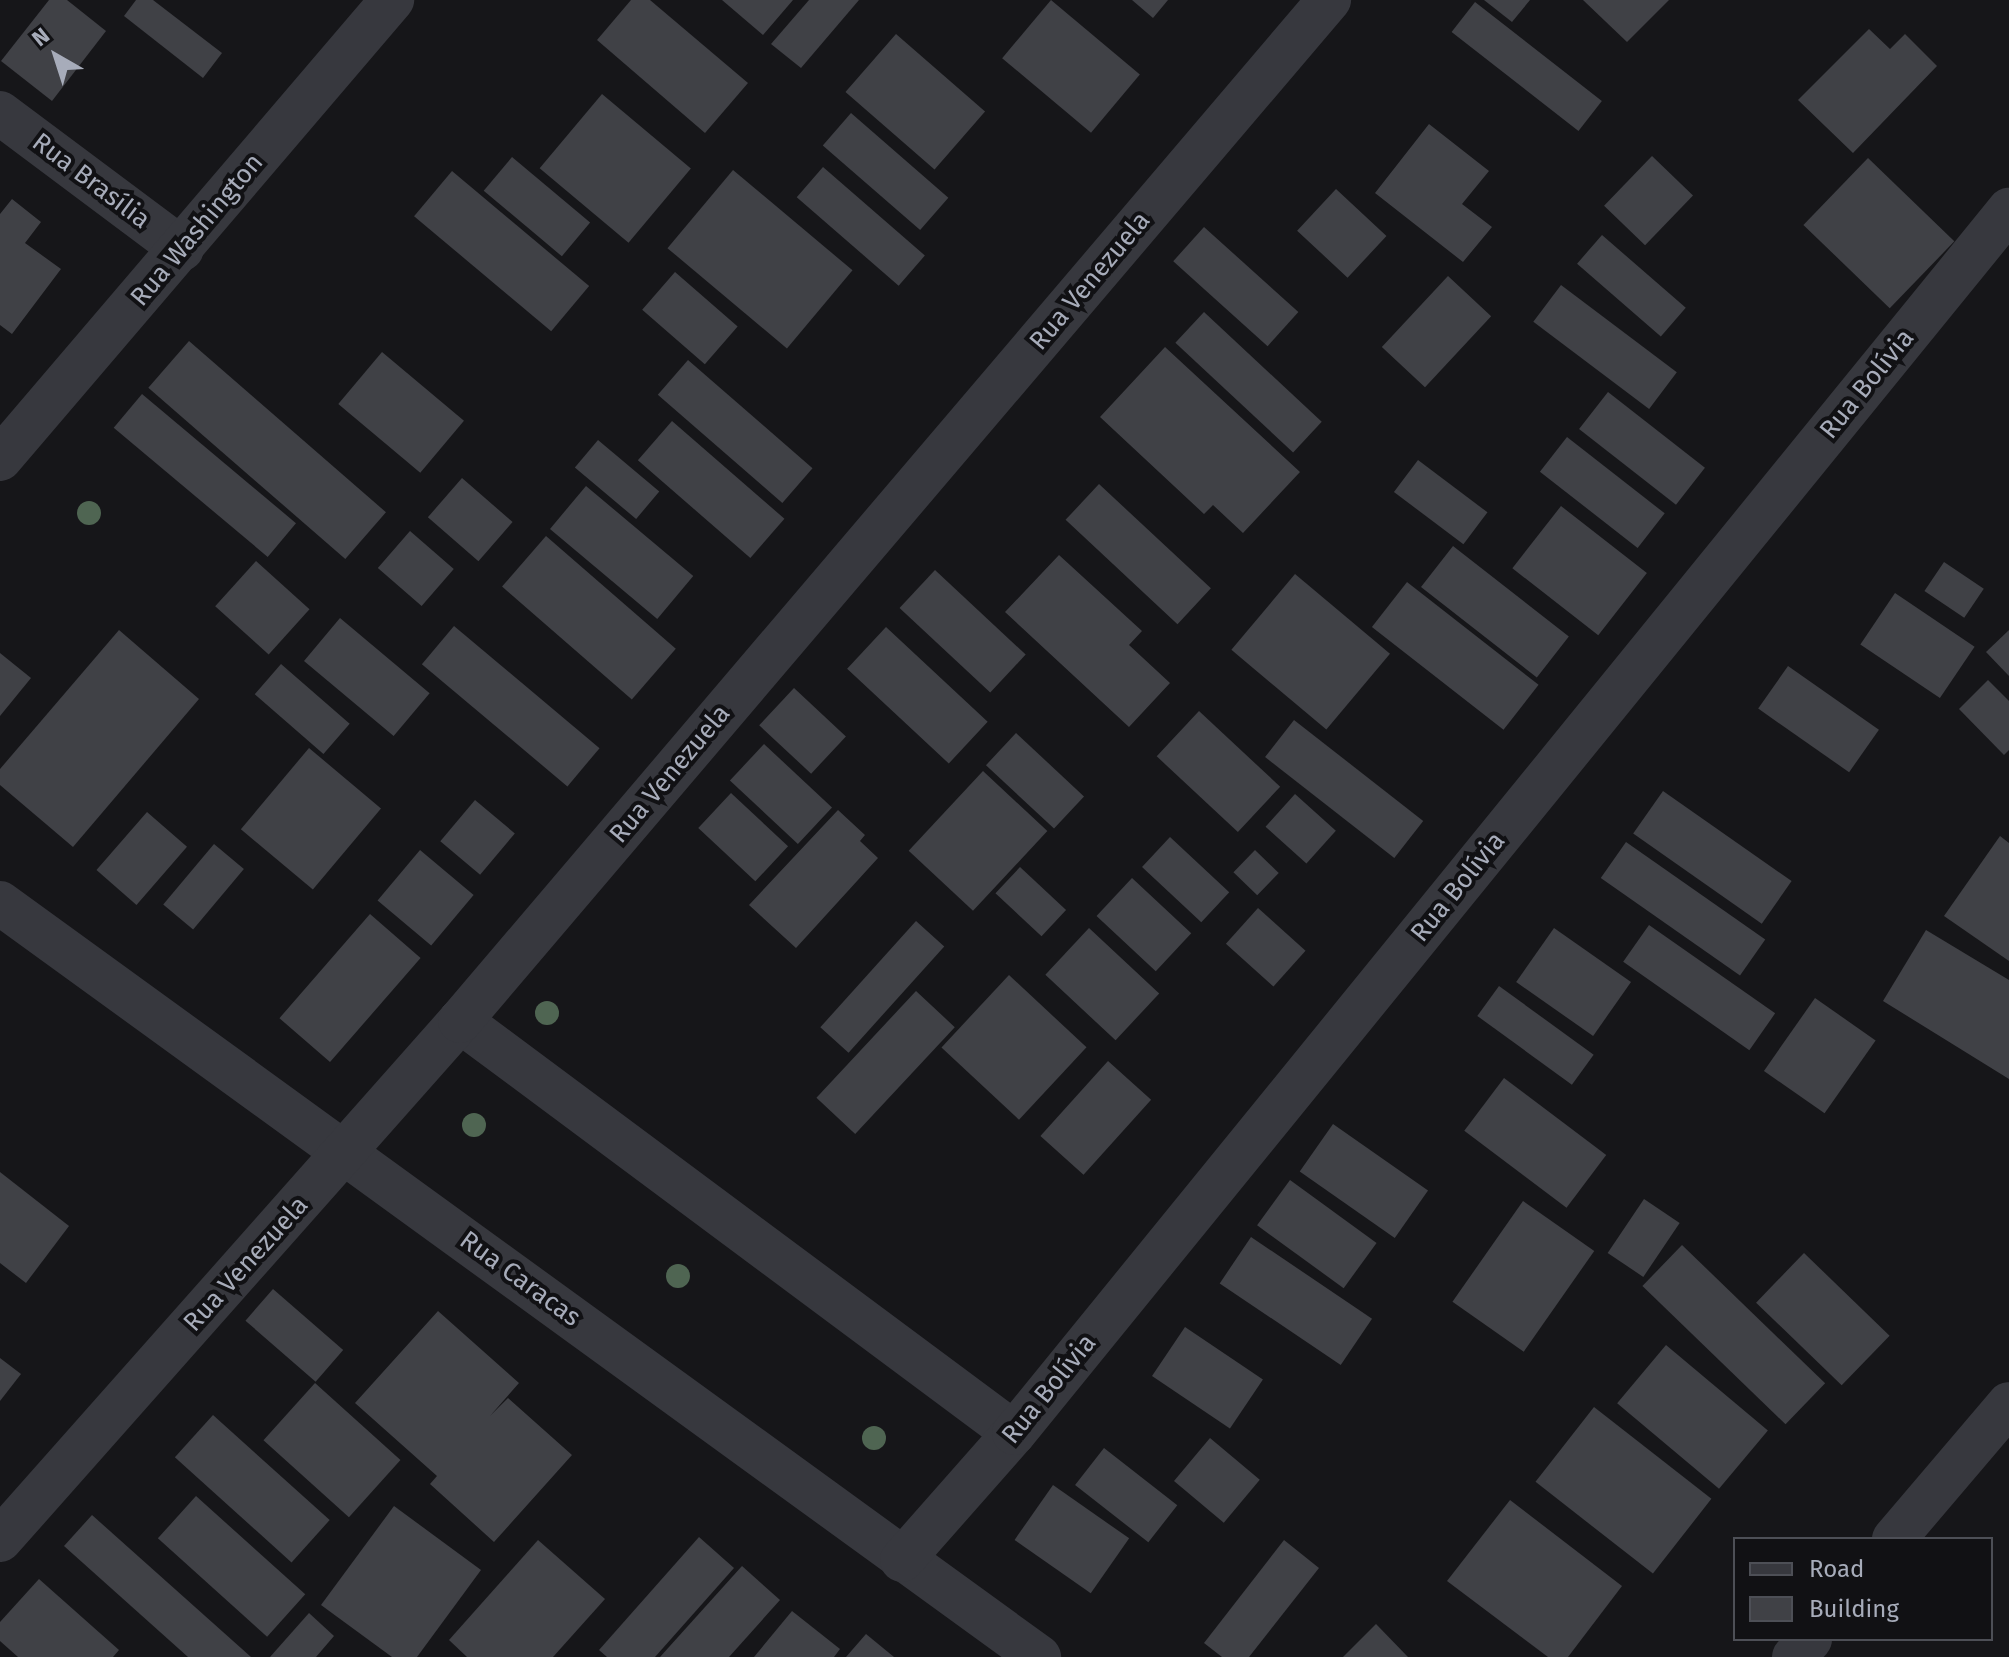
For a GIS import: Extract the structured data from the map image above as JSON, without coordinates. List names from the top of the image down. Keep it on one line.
{"streets":{"street":["Rua Brasília","Rua Washington","Rua Venezuela","Rua Bolívia","Rua Caracas"]},"crossings":[["Rua Brasília","Rua Washington"],["Rua Venezuela","Rua Caracas"],["Rua Bolívia","Rua Caracas"]],"legend":["Road","Building"],"north":"top left"}
